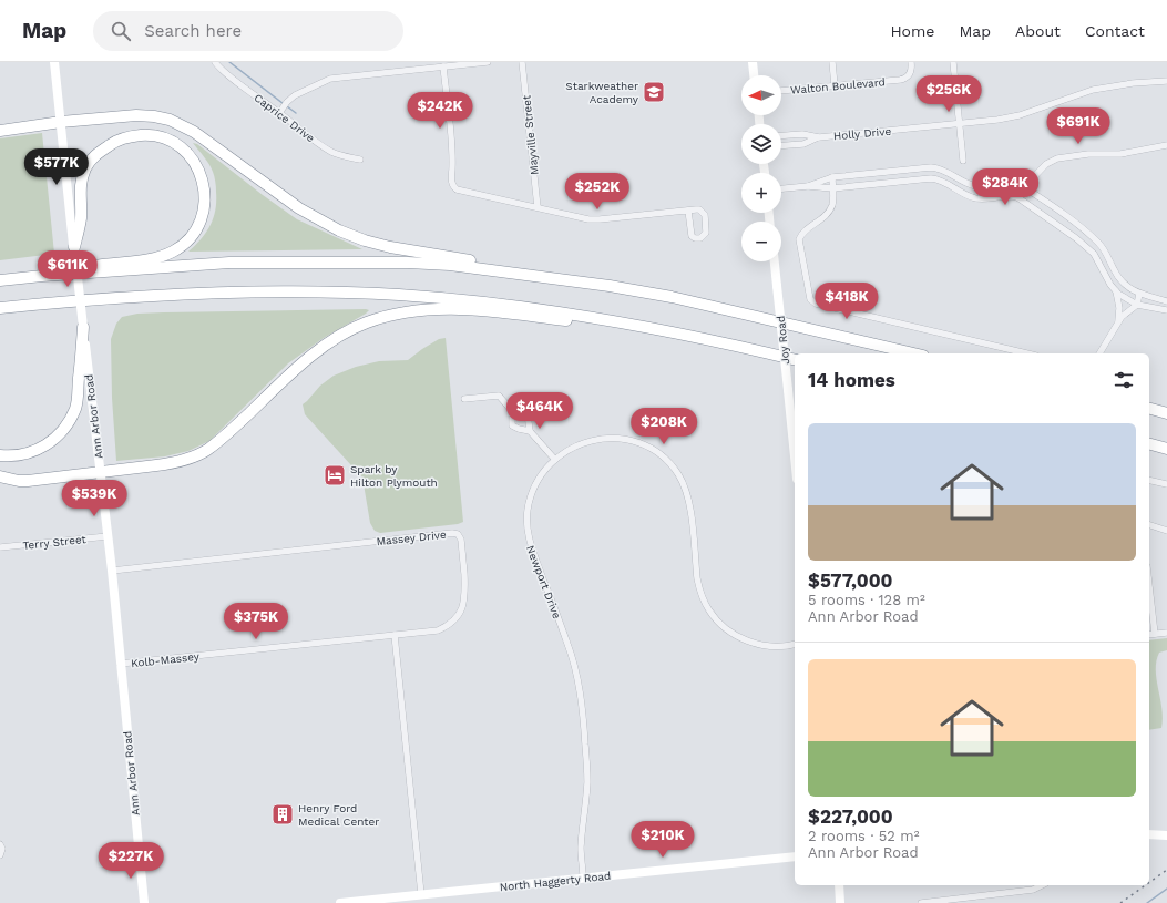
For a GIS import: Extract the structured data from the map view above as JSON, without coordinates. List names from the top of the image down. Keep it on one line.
{"streets":{"main road":["Joy Road","Ann Arbor Road","North Haggerty Road"],"street":["Walton Boulevard","Caprice Drive","Holly Drive","Mayville Street","Massey Drive","Terry Street","Newport Drive","Kolb-Massey"]},"crossings":[["Ann Arbor Road","Massey Drive"],["Ann Arbor Road","Terry Street"],["Ann Arbor Road","Kolb-Massey"],["Massey Drive","Kolb-Massey"],["Newport Drive","North Haggerty Road"]],"places":{"school or university":["Starkweather Academy"],"hotel":["Spark by Hilton Plymouth"],"building":["Henry Ford Medical Center"]},"north":"left","page":{"header":"Map","search":"Search here","nav":["Home","Map","About","Contact"],"map_buttons":["+","−"],"price":["$256K","$242K","$691K","$577K","$284K","$252K","$611K","$418K","$464K","$208K","$539K","$375K","$210K","$227K"],"heading":"14 homes","list":[{"name":"$577,000","note":"5 rooms · 128 m² · Ann Arbor Road"},{"name":"$227,000","note":"2 rooms · 52 m² · Ann Arbor Road"}]}}
